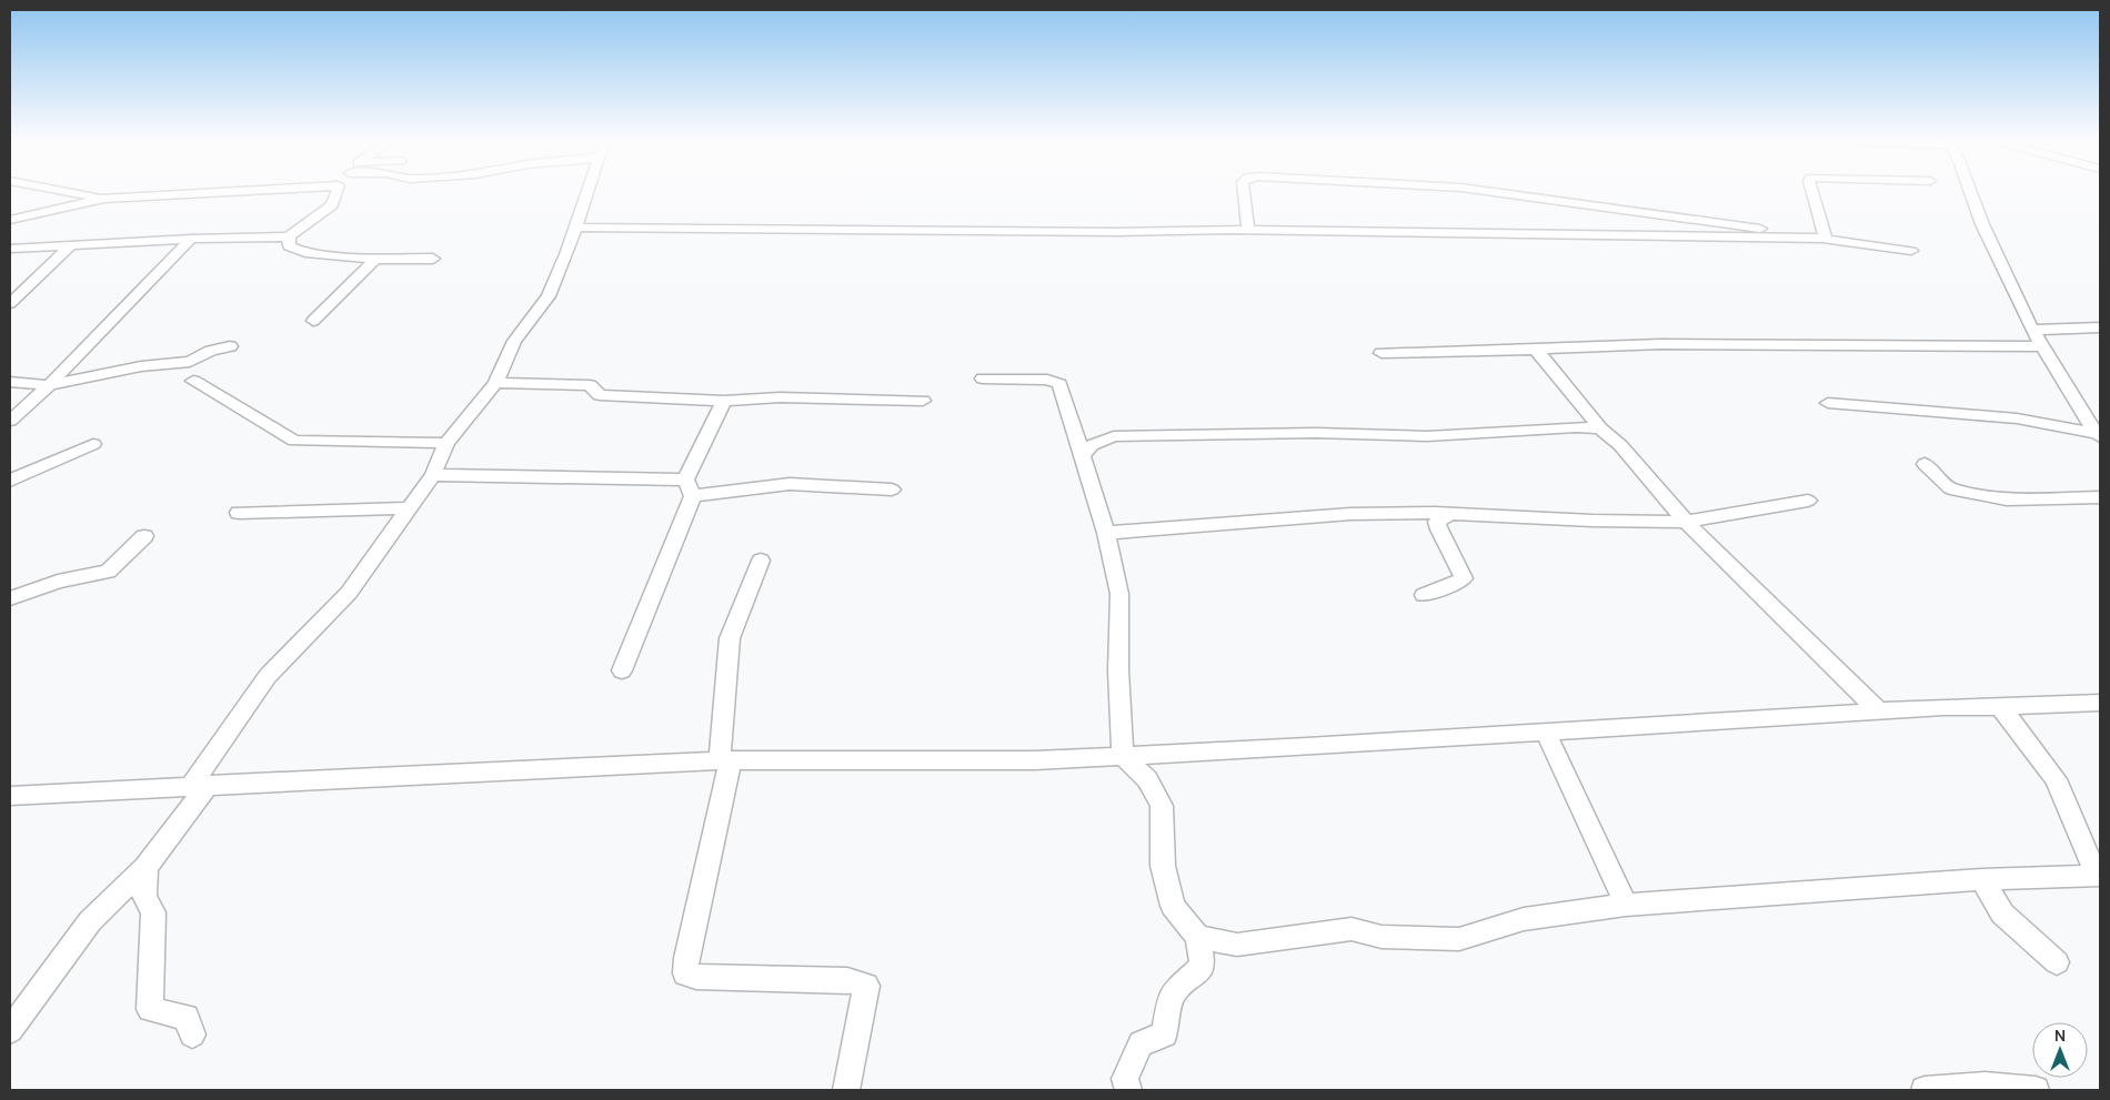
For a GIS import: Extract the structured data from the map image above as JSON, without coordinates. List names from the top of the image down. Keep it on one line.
{"north":"top"}
